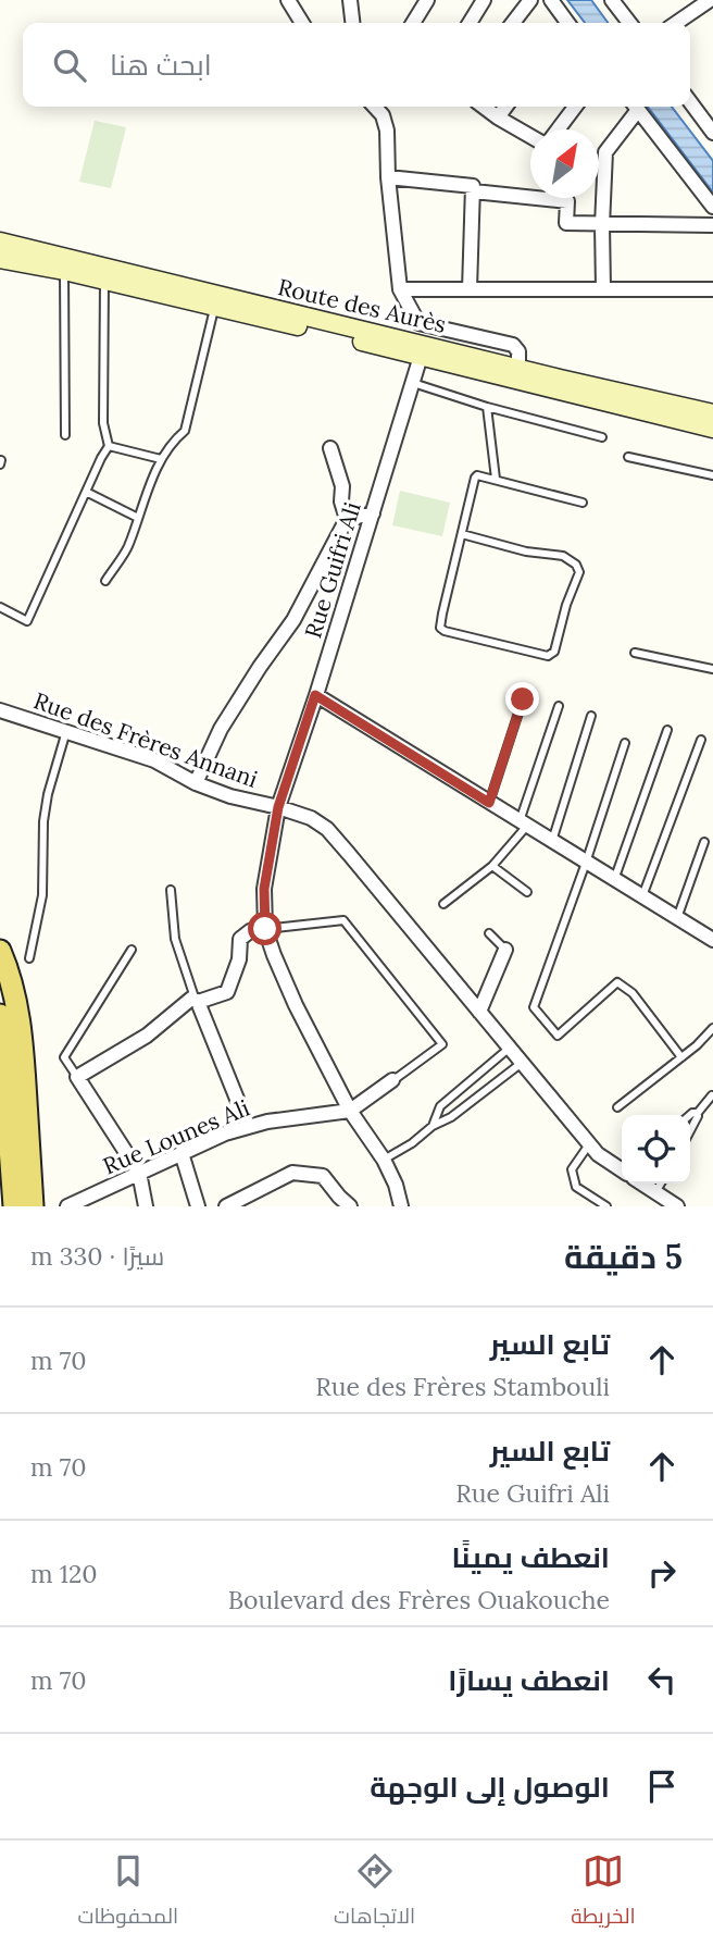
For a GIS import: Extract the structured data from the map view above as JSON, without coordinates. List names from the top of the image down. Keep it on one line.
{"streets":{"street":["Route des Aurès","Rue Guifri Ali","Rue des Frères Annani","Rue Lounes Ali"]},"crossings":[["Route des Aurès","Rue Guifri Ali"],["Rue Guifri Ali","Rue des Frères Annani"]],"north":"top right","page":{"search":"ابحث هنا","heading":["5 دقيقة","سيرًا · 330 m"],"list":[["تابع السير","Rue des Frères Stambouli","70 m"],["تابع السير","Rue Guifri Ali","70 m"],["انعطف يمينًا","Boulevard des Frères Ouakouche","120 m"],["انعطف يسارًا","70 m"],"الوصول إلى الوجهة"],"nav":["الخريطة","الاتجاهات","المحفوظات"]}}
